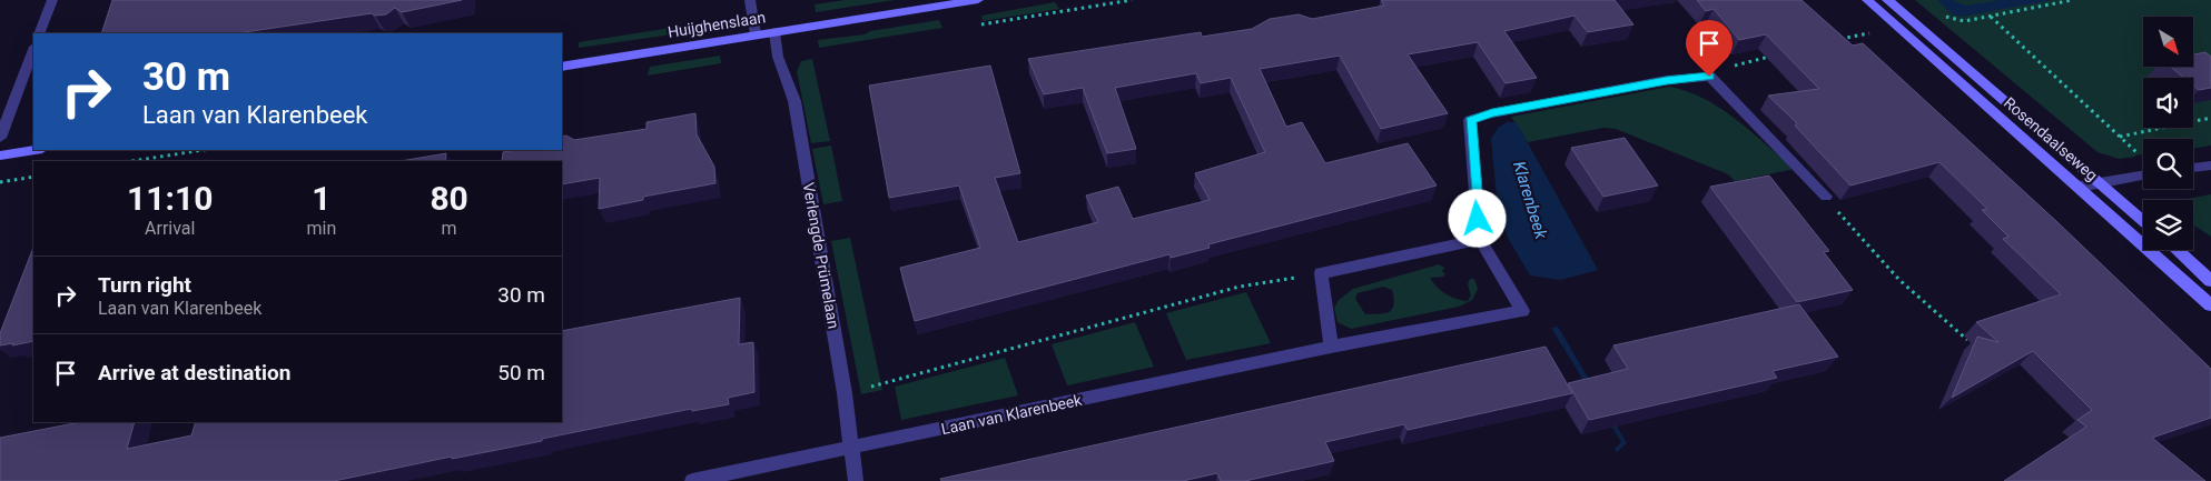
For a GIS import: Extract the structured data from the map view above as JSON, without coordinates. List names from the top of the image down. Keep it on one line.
{"streets":{"street":["Huijghenslaan","Rosendaalseweg","Verlengde Prümelaan","Laan van Klarenbeek"]},"crossings":[["Huijghenslaan","Verlengde Prümelaan"],["Verlengde Prümelaan","Laan van Klarenbeek"]],"water":["Klarenbeek"],"north":"bottom right","page":{"turn":["30 m","Laan van Klarenbeek"],"eta":["11:10","Arrival","1","min","80","m"],"list":[{"name":"Turn right","note":"Laan van Klarenbeek","value":"30 m"},{"name":"Arrive at destination","value":"50 m"}]}}
